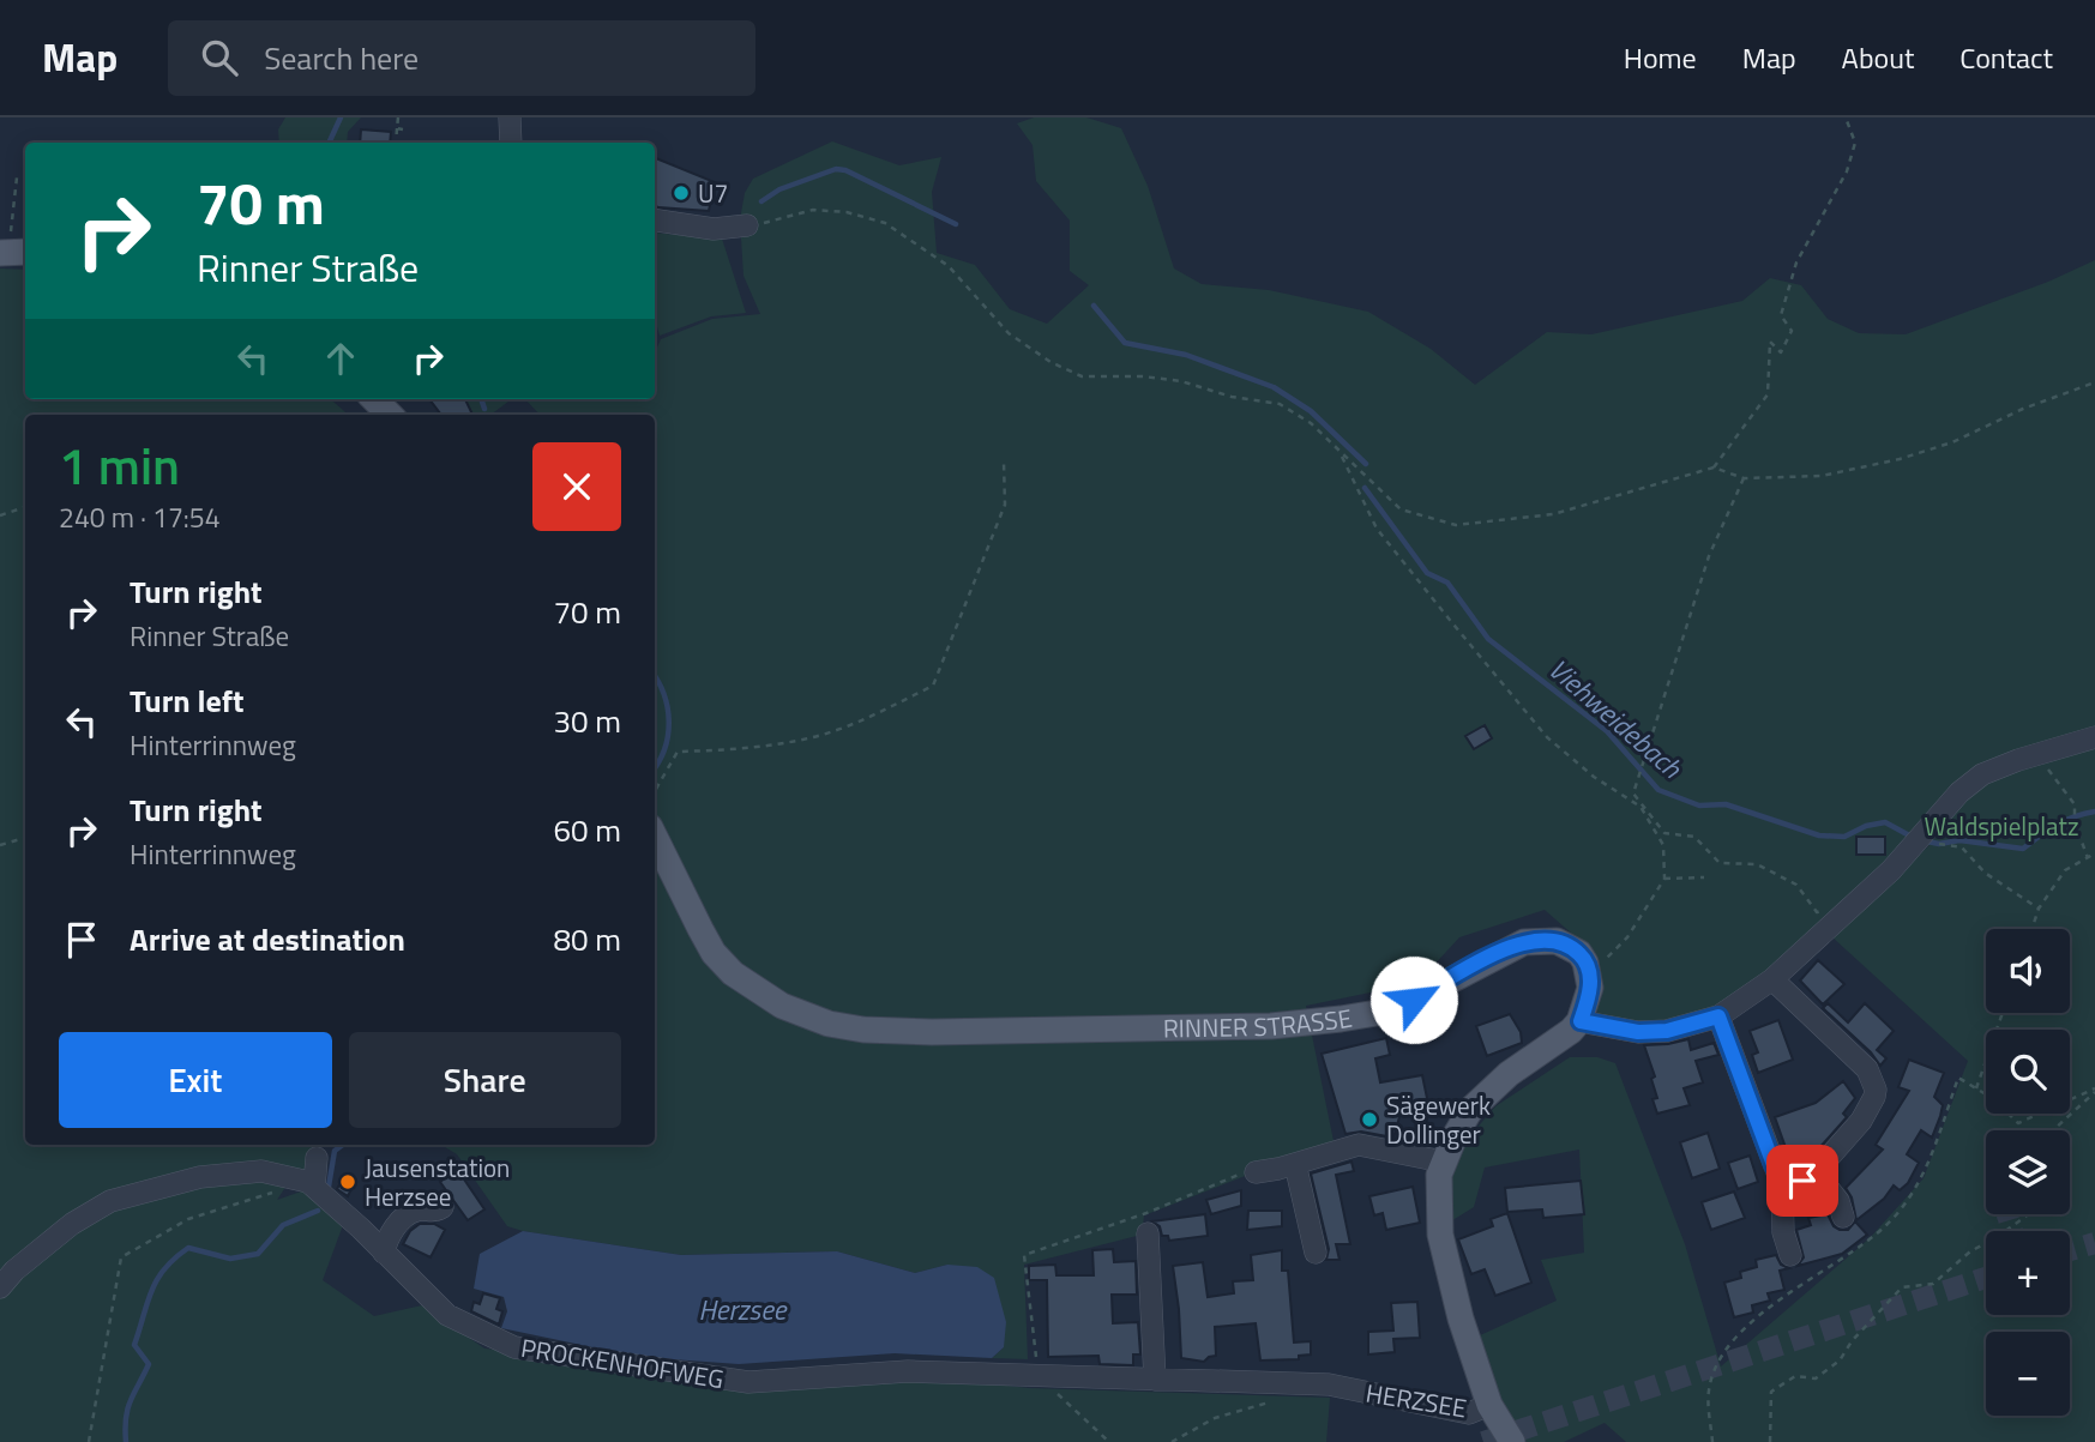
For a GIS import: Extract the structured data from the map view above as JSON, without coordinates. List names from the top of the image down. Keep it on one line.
{"streets":{"main road":["RINNER STRASSE"],"street":["PROCKENHOFWEG","HERZSEE"]},"crossings":[["PROCKENHOFWEG","HERZSEE"]],"water":["Viehweidebach","Herzsee"],"parks":["Waldspielplatz"],"places":["U7","Sägewerk Dollinger","Jausenstation Herzsee"],"page":{"header":"Map","search":"Search here","nav":["Home","Map","About","Contact"],"turn":["70 m","Rinner Straße"],"heading":["1 min","240 m · 17:54"],"list":[{"name":"Turn right","note":"Rinner Straße","value":"70 m"},{"name":"Turn left","note":"Hinterrinnweg","value":"30 m"},{"name":"Turn right","note":"Hinterrinnweg","value":"60 m"},{"name":"Arrive at destination","value":"80 m"}],"map_buttons":["+","−"],"buttons":["Exit","Share"]}}
